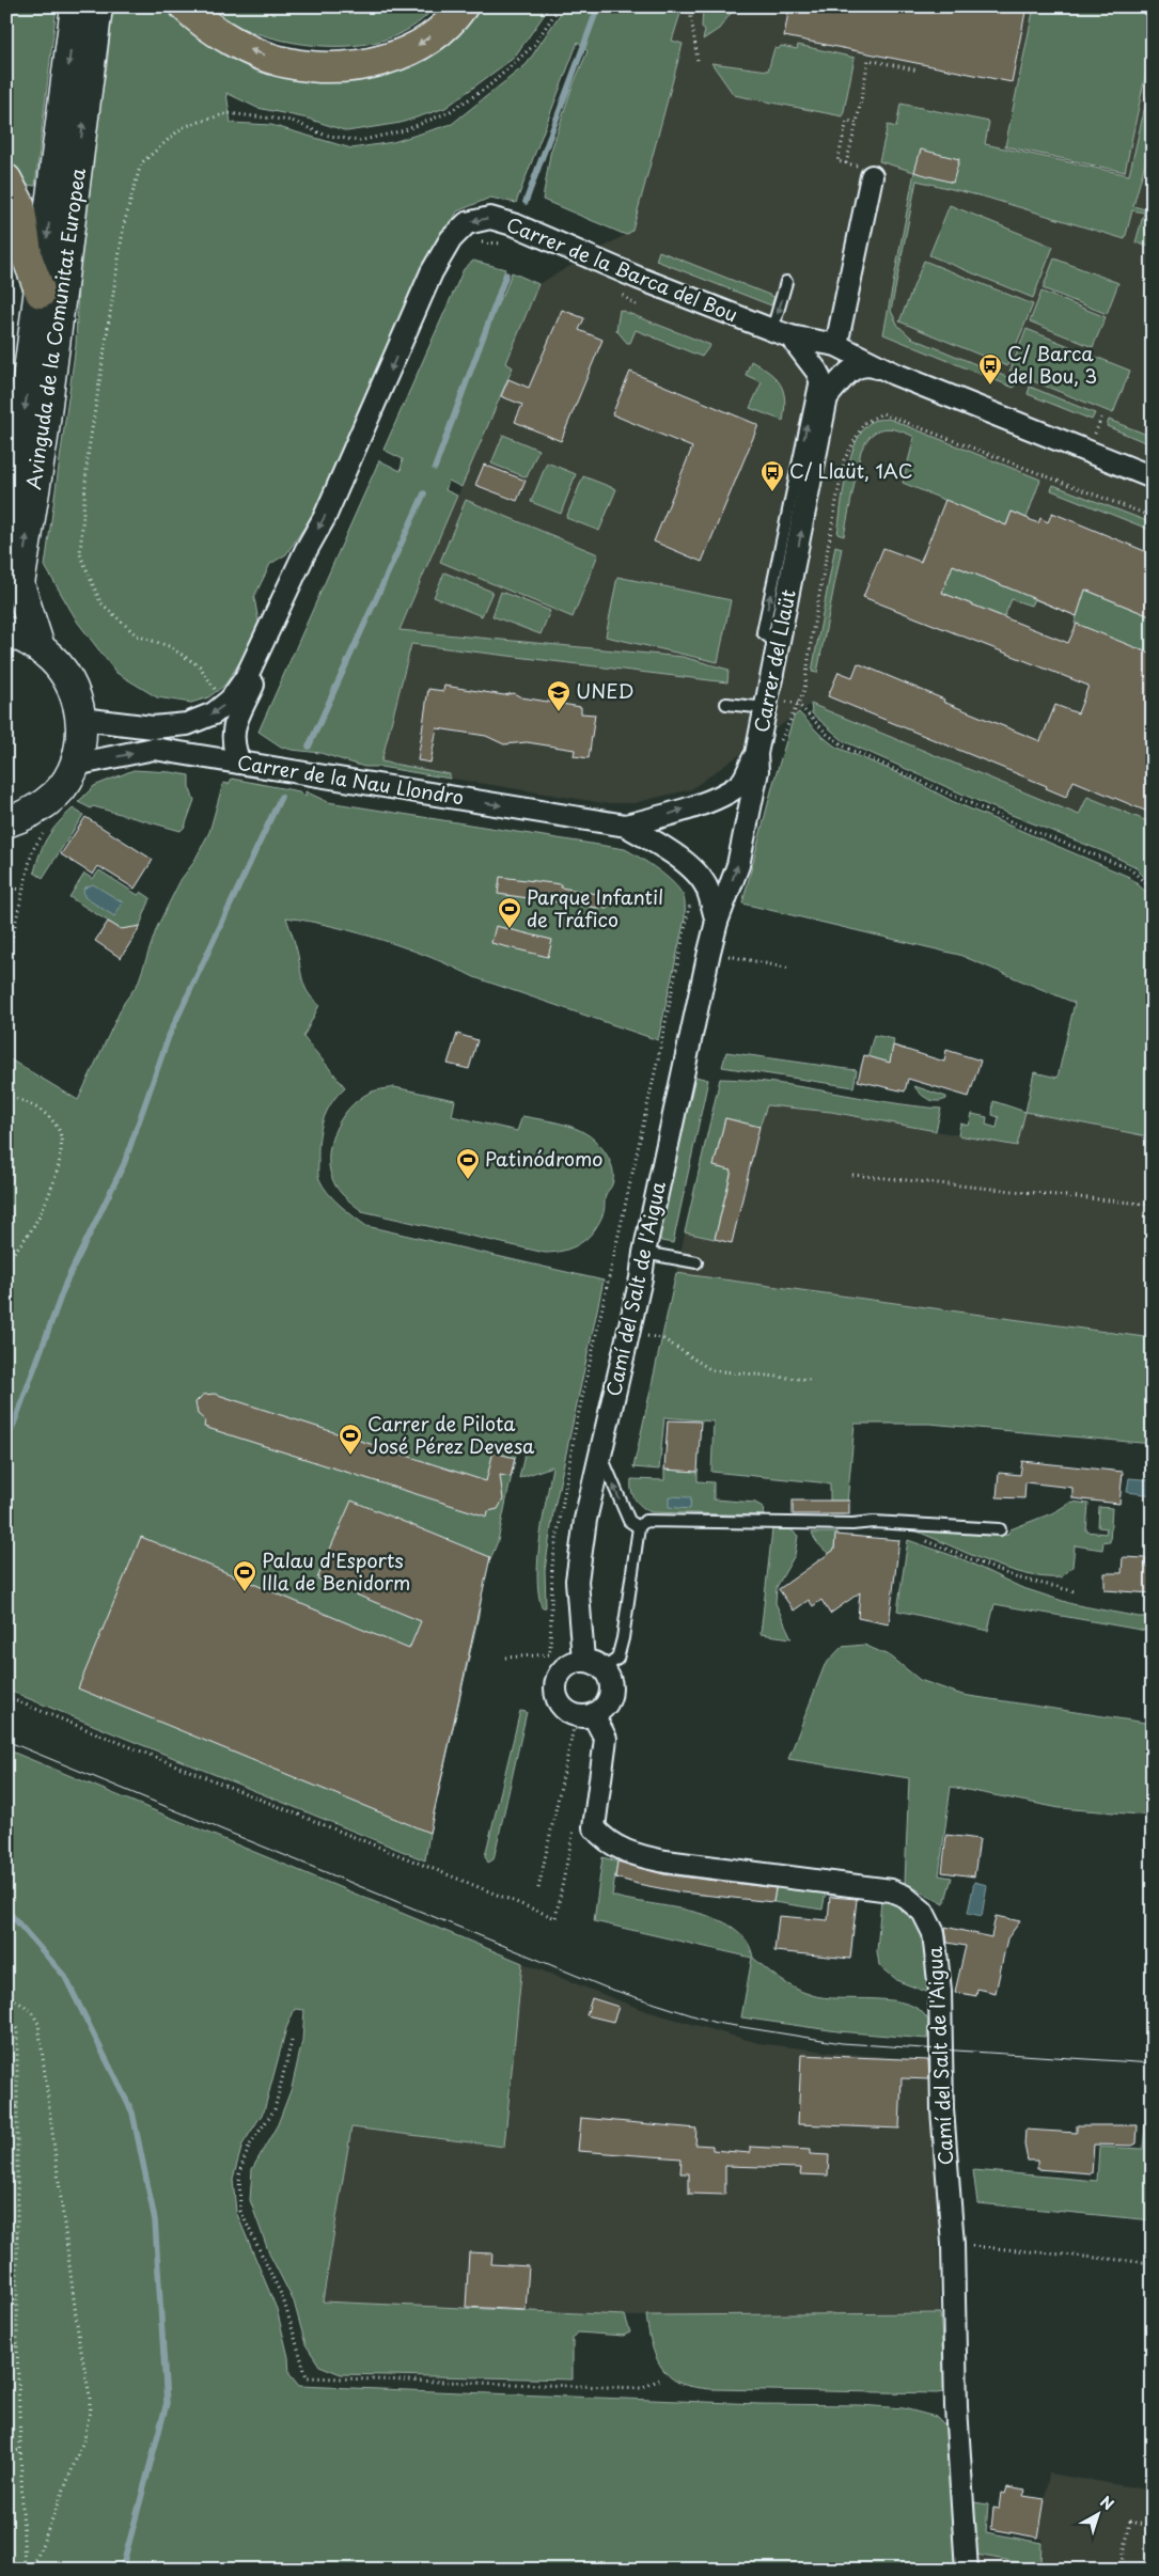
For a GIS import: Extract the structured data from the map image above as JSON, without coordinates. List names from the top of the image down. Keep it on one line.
{"streets":{"main road":["Avinguda de la Comunitat Europea"],"street":["Carrer de la Barca del Bou","Carrer del Llaüt","Carrer de la Nau Llondro","Camí del Salt de l'Aigua"]},"crossings":[["Carrer de la Barca del Bou","Carrer del Llaüt"],["Carrer de la Barca del Bou","Carrer de la Nau Llondro"],["Carrer del Llaüt","Carrer de la Nau Llondro"],["Carrer del Llaüt","Camí del Salt de l'Aigua"],["Carrer de la Nau Llondro","Camí del Salt de l'Aigua"]],"one_way":["Carrer del Llaüt","Carrer de la Nau Llondro"],"places":{"bus stop":["C/ Barca del Bou, 3","C/ Llaüt, 1AC"],"school or university":["UNED"],"sports":["Parque Infantil de Tráfico","Patinódromo","Carrer de Pilota José Pérez Devesa","Palau d'Esports Illa de Benidorm"]},"north":"top right"}
